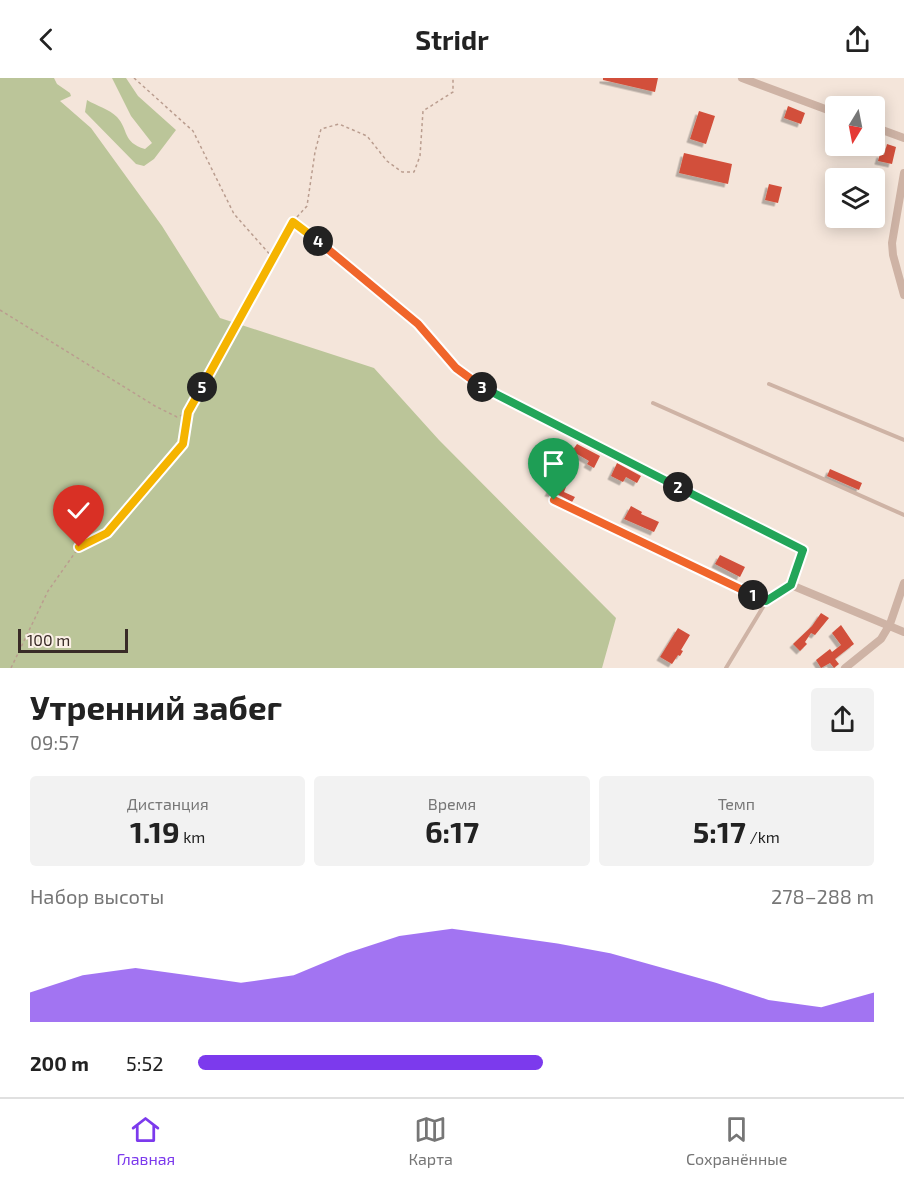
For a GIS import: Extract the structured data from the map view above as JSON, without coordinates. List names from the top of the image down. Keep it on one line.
{"scale_bar":"100 m","north":"bottom","page":{"header":"Stridr","pins":["4","3","5","2","1"],"scale":"100 m","heading":["Утренний забег","09:57"],"stats":[["Дистанция","1.19 km"],["Время","6:17"],["Темп","5:17 /km"]],"chart":["Набор высоты","278–288 m"],"list":[{"name":"200 m","note":"5:52"}],"tabs":["Главная","Карта","Сохранённые"]}}
